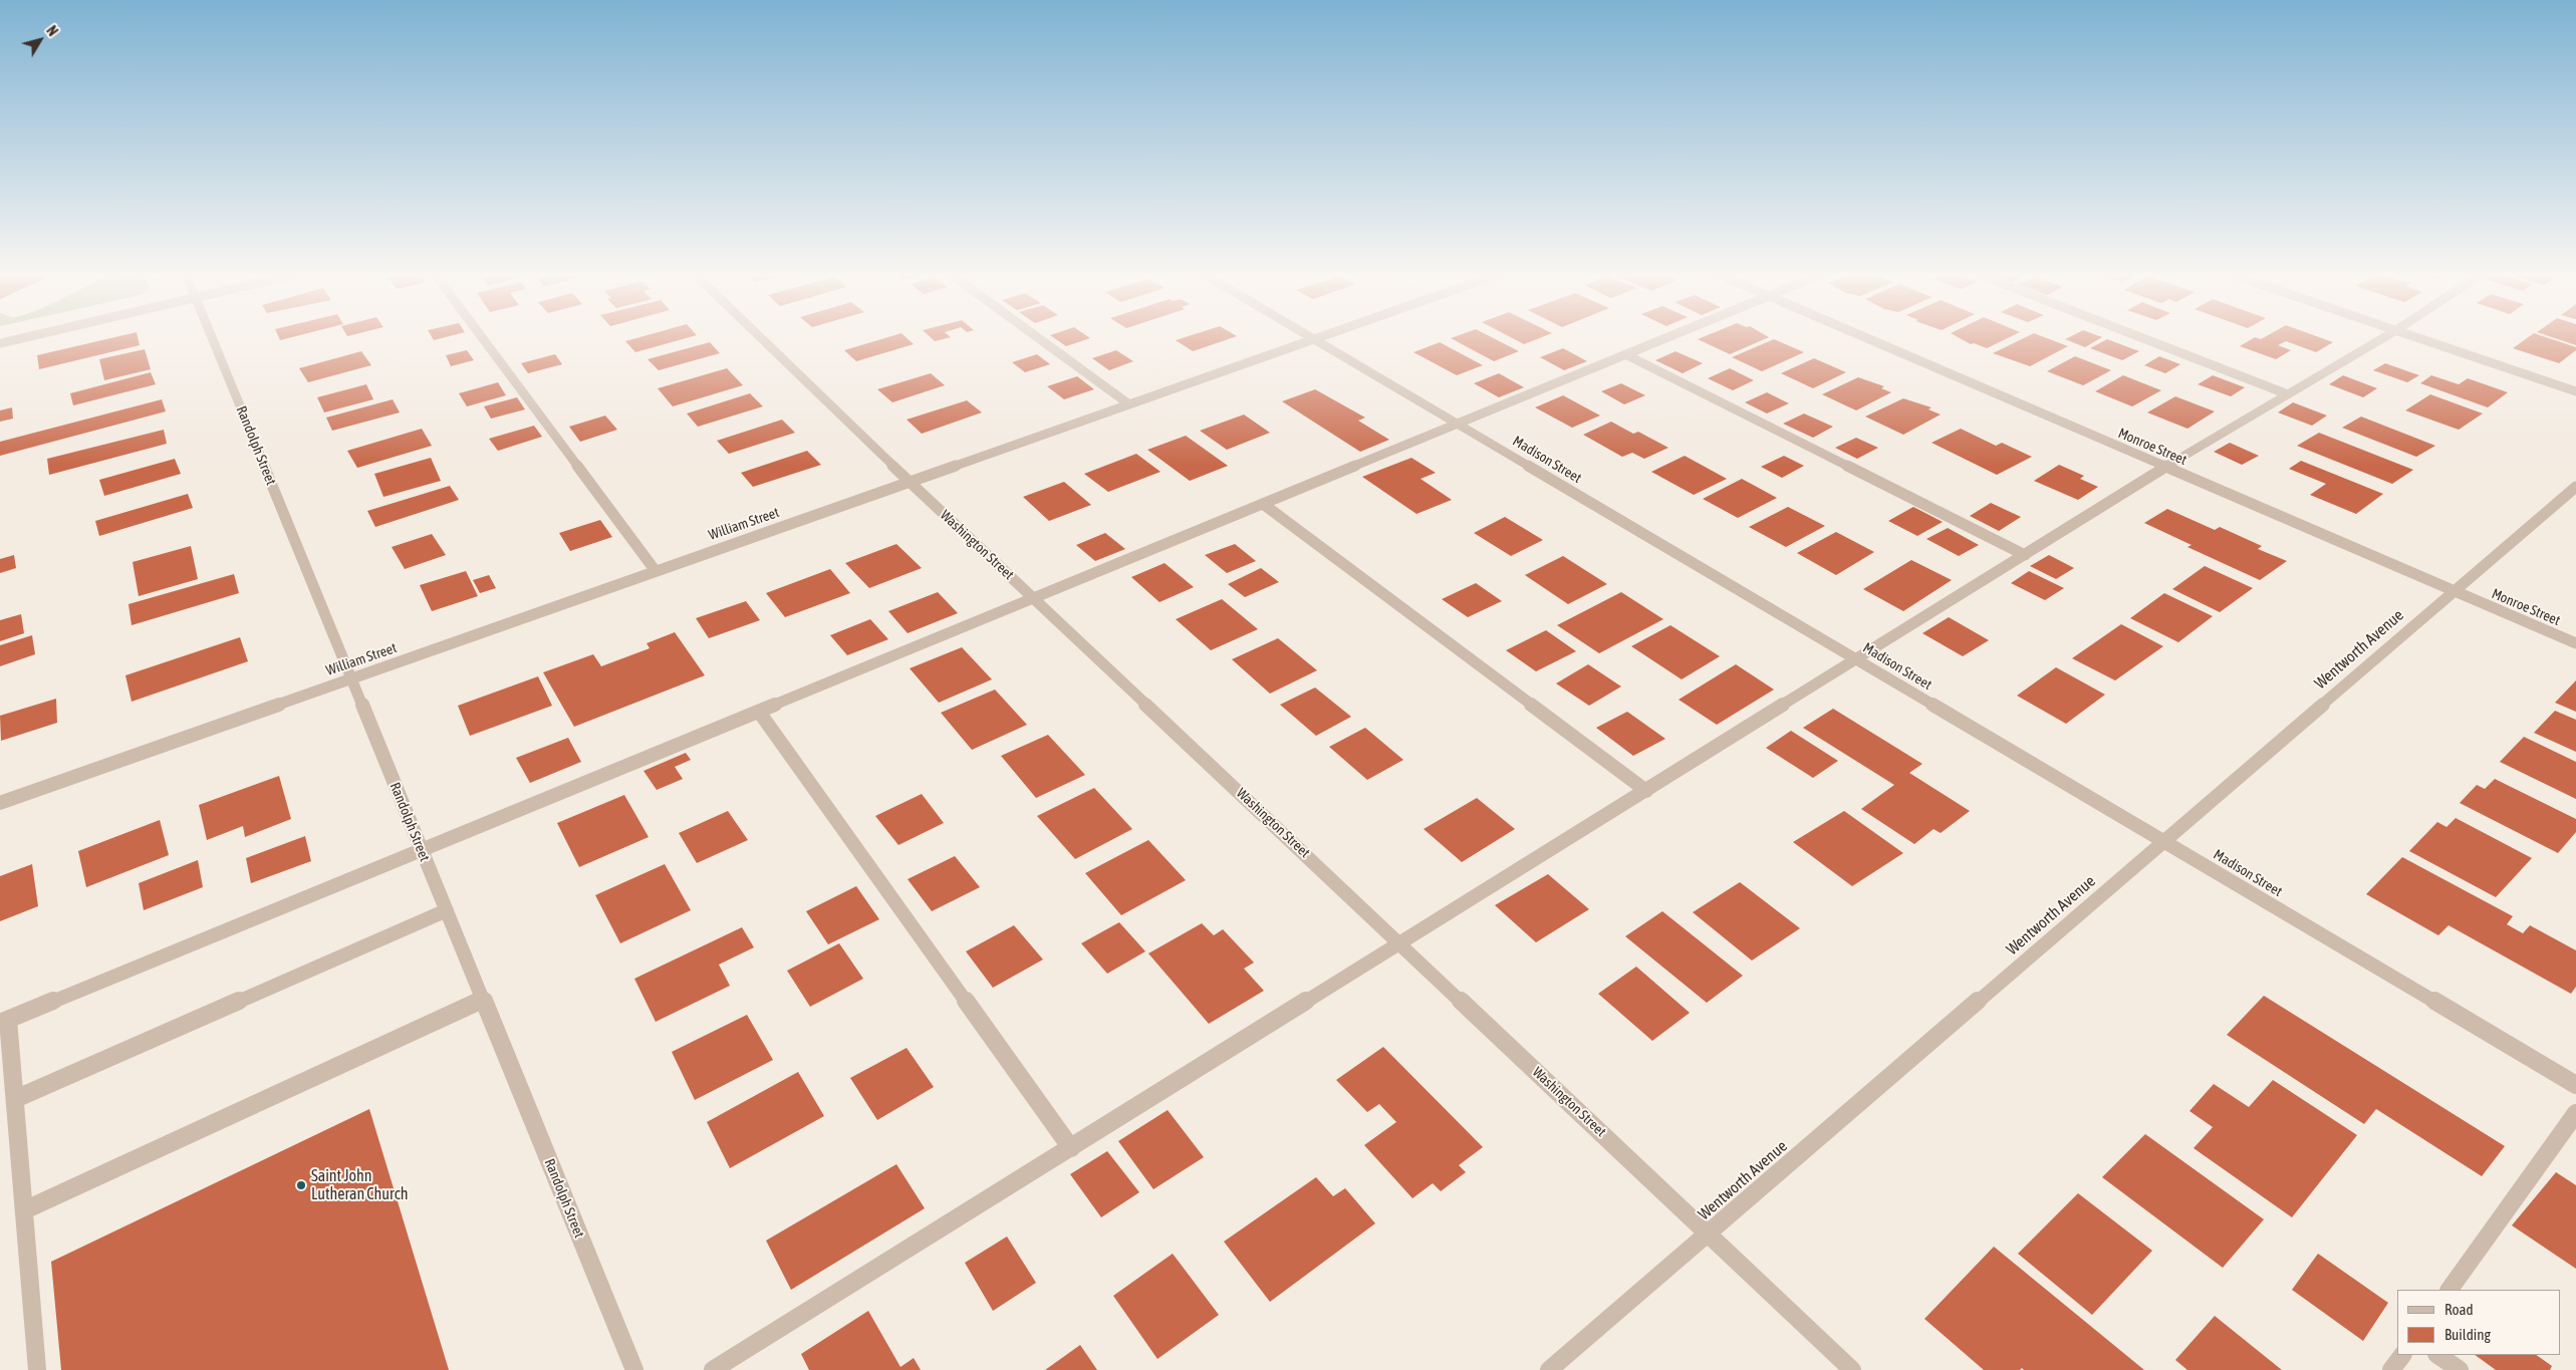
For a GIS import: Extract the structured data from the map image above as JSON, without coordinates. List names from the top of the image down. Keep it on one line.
{"streets":{"street":["Randolph Street","Monroe Street","Madison Street","William Street","Washington Street","Wentworth Avenue"]},"crossings":[["Randolph Street","William Street"],["Monroe Street","Wentworth Avenue"],["Madison Street","William Street"],["Madison Street","Wentworth Avenue"],["William Street","Washington Street"],["Washington Street","Wentworth Avenue"]],"places":["Saint John Lutheran Church"],"legend":["Road","Building"],"north":"top right"}
